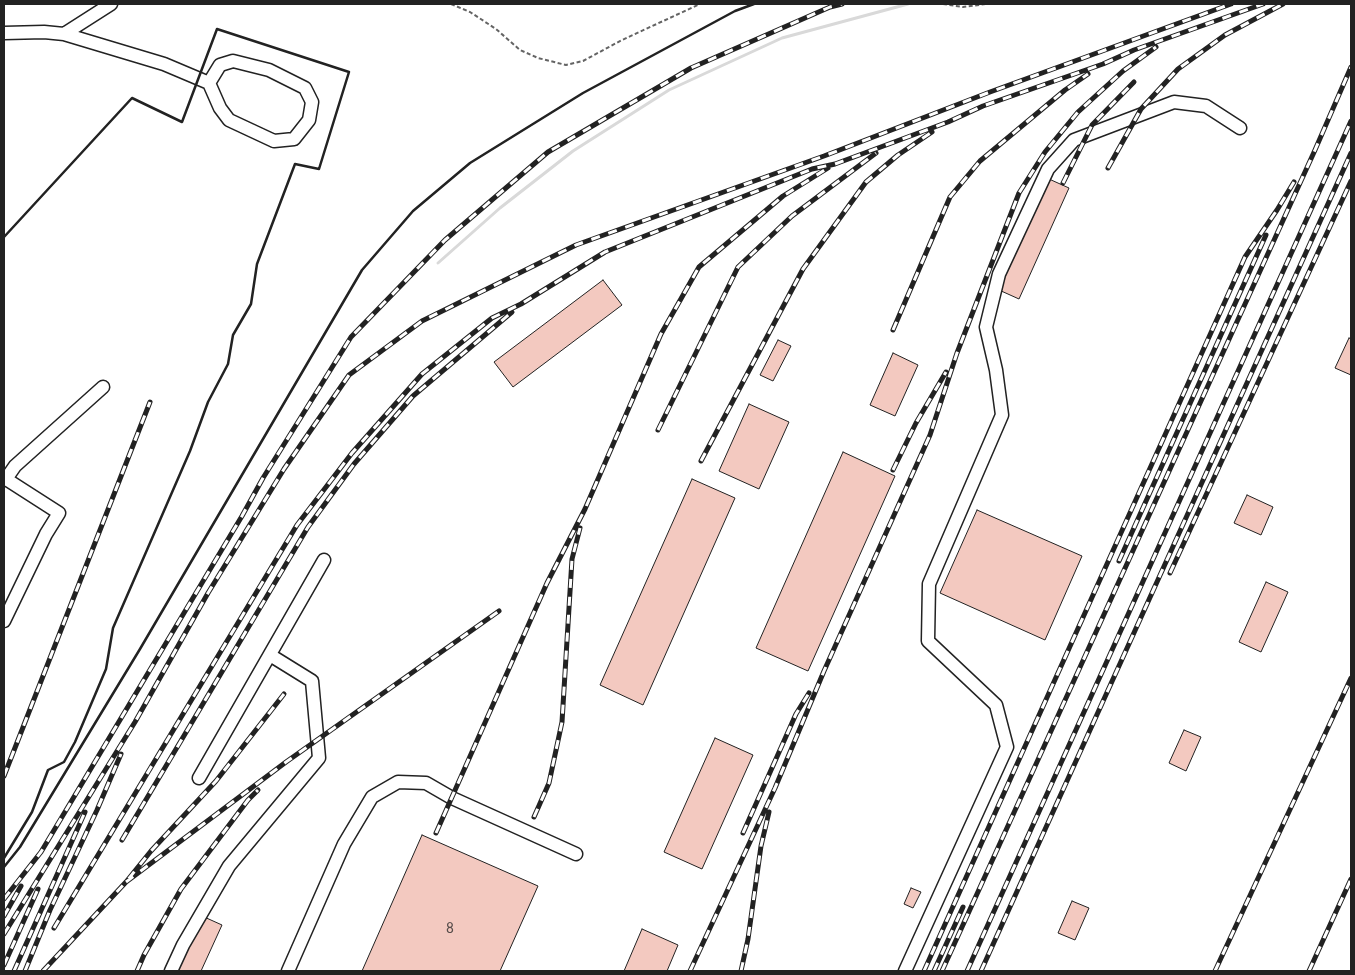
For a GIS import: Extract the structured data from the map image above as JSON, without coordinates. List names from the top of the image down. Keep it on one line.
{"house_numbers":["8"]}
